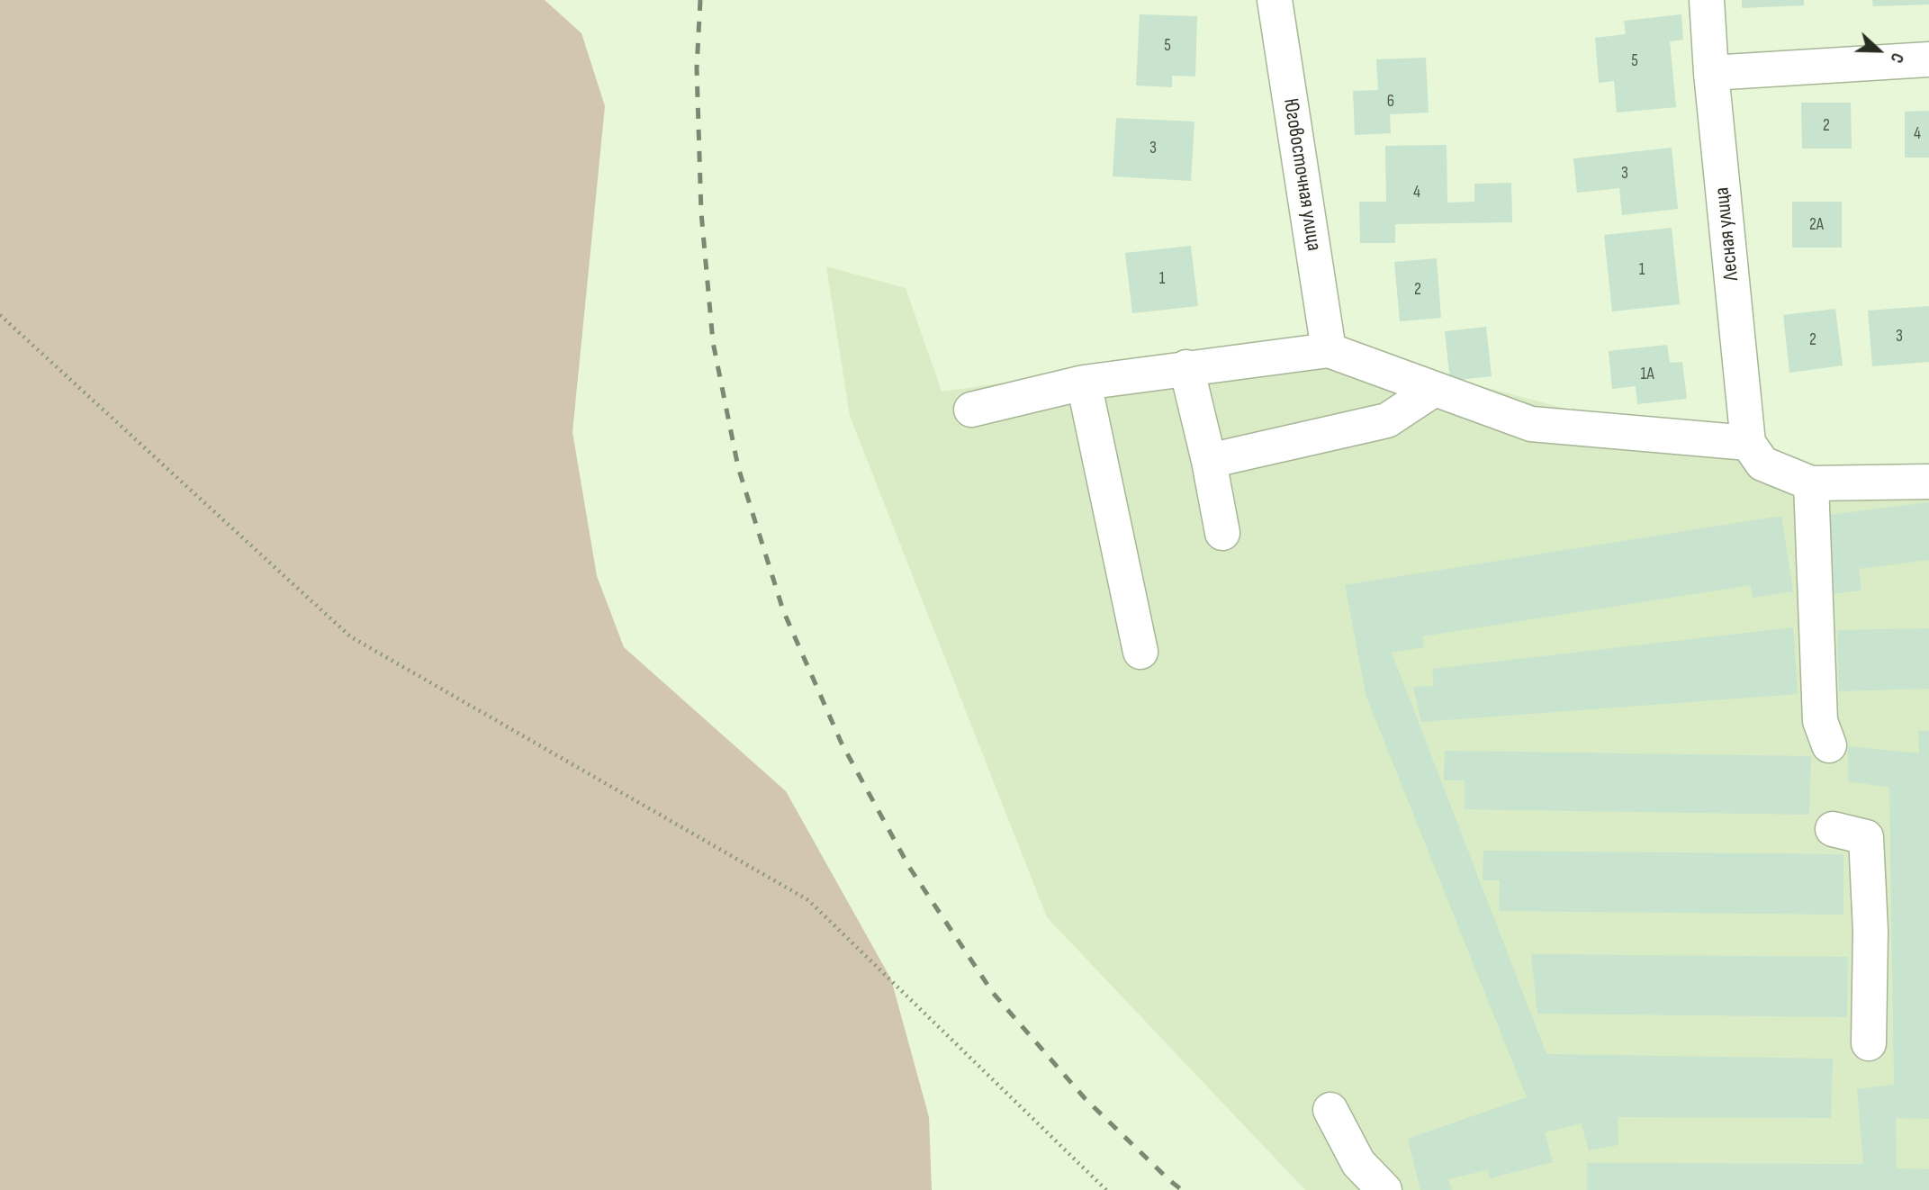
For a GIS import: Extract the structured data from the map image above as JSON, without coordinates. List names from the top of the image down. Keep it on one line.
{"streets":{"street":["Юговосточная улица","Лесная улица"]},"house_numbers":["5","5","6","2","4","3","3","4","2А","1","1","2","3","2","1А"],"north":"right"}
